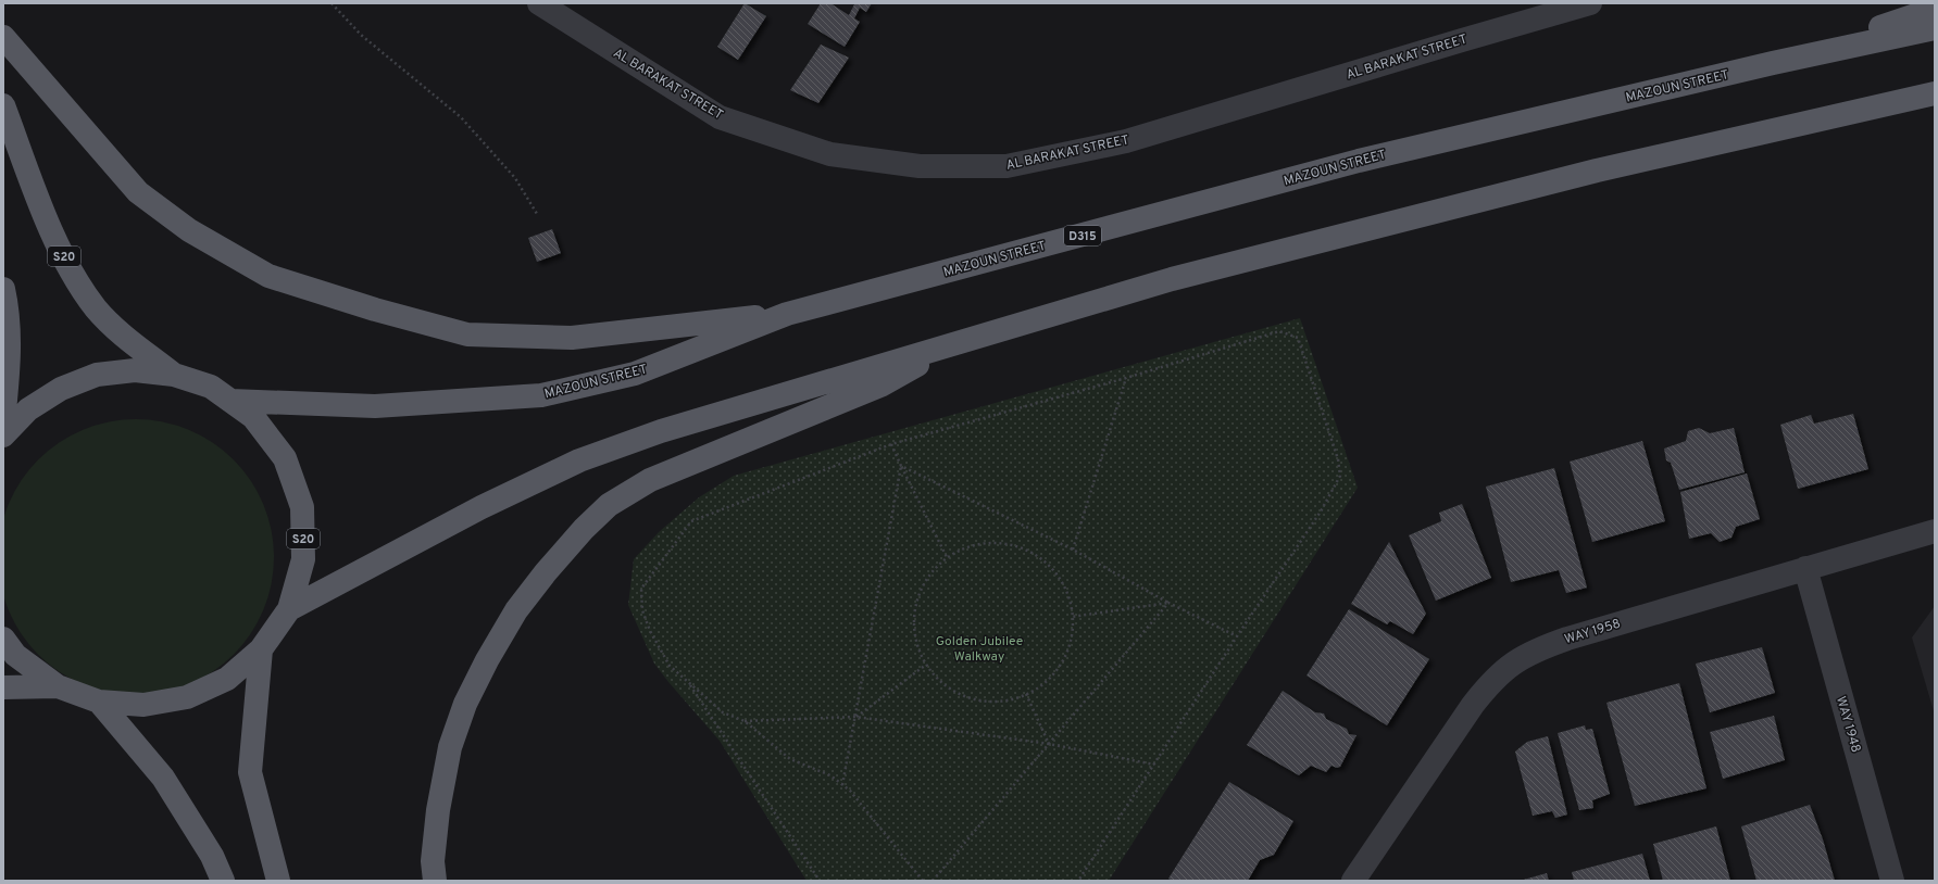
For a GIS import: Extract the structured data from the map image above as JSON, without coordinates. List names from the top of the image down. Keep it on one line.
{"streets":{"main road":["MAZOUN STREET","D315","S20"],"street":["AL BARAKAT STREET","WAY 1958","WAY 1948"]},"crossings":[["MAZOUN STREET","S20"],["WAY 1958","WAY 1948"]],"parks":["Golden Jubilee Walkway"]}
